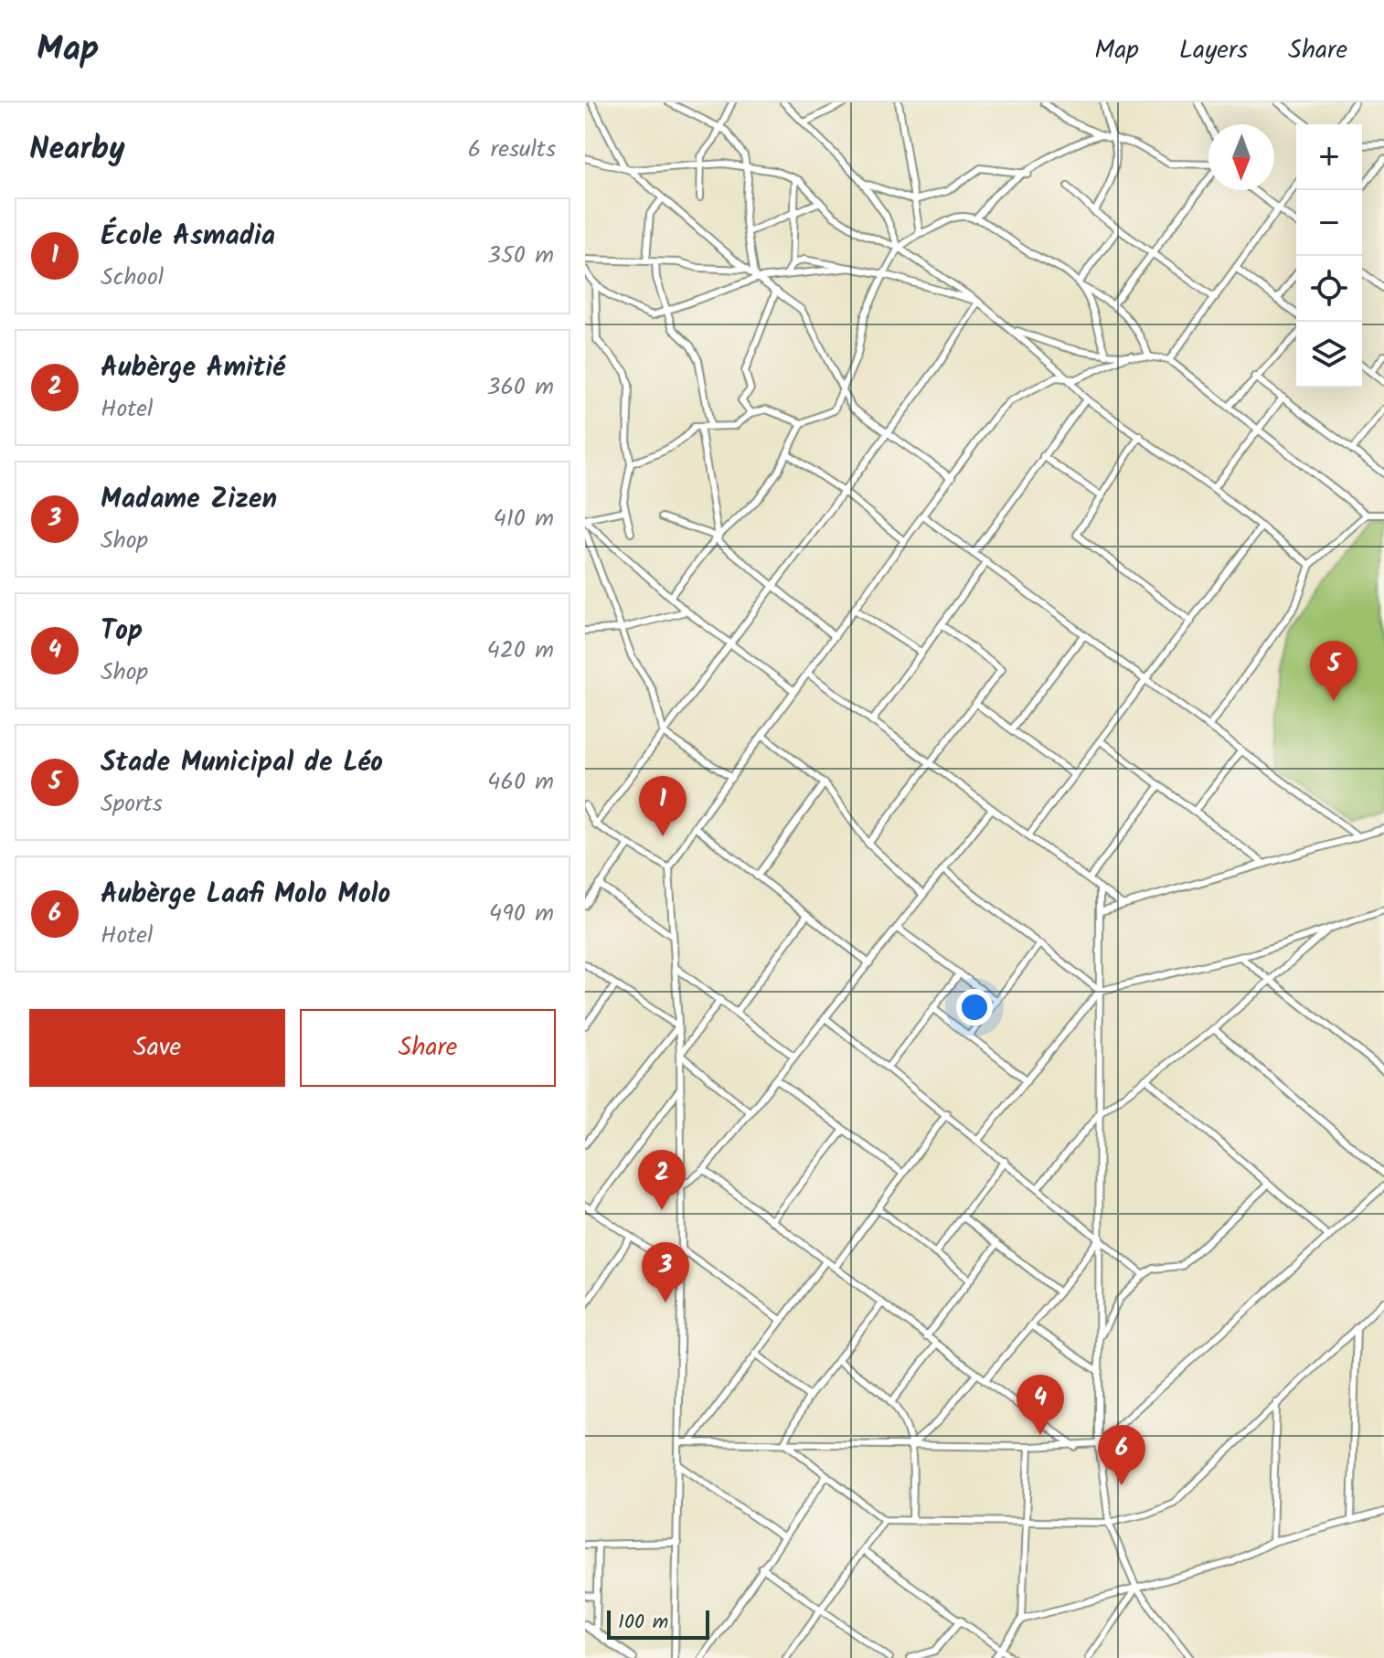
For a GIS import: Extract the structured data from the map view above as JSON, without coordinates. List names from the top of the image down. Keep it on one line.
{"scale_bar":"100 m","north":"bottom","page":{"header":"Map","nav":["Map","Layers","Share"],"heading":["Nearby","6 results"],"map_buttons":["+","−"],"list":[{"mark":"1","name":"École Asmadia","note":"School","value":"350 m"},{"mark":"2","name":"Aubèrge Amitié","note":"Hotel","value":"360 m"},{"mark":"3","name":"Madame Zizen","note":"Shop","value":"410 m"},{"mark":"4","name":"Top","note":"Shop","value":"420 m"},{"mark":"5","name":"Stade Municipal de Léo","note":"Sports","value":"460 m"},{"mark":"6","name":"Aubèrge Laafi Molo Molo","note":"Hotel","value":"490 m"}],"pins":["5","1","2","3","4","6"],"buttons":["Save","Share"],"scale":"100 m"}}
